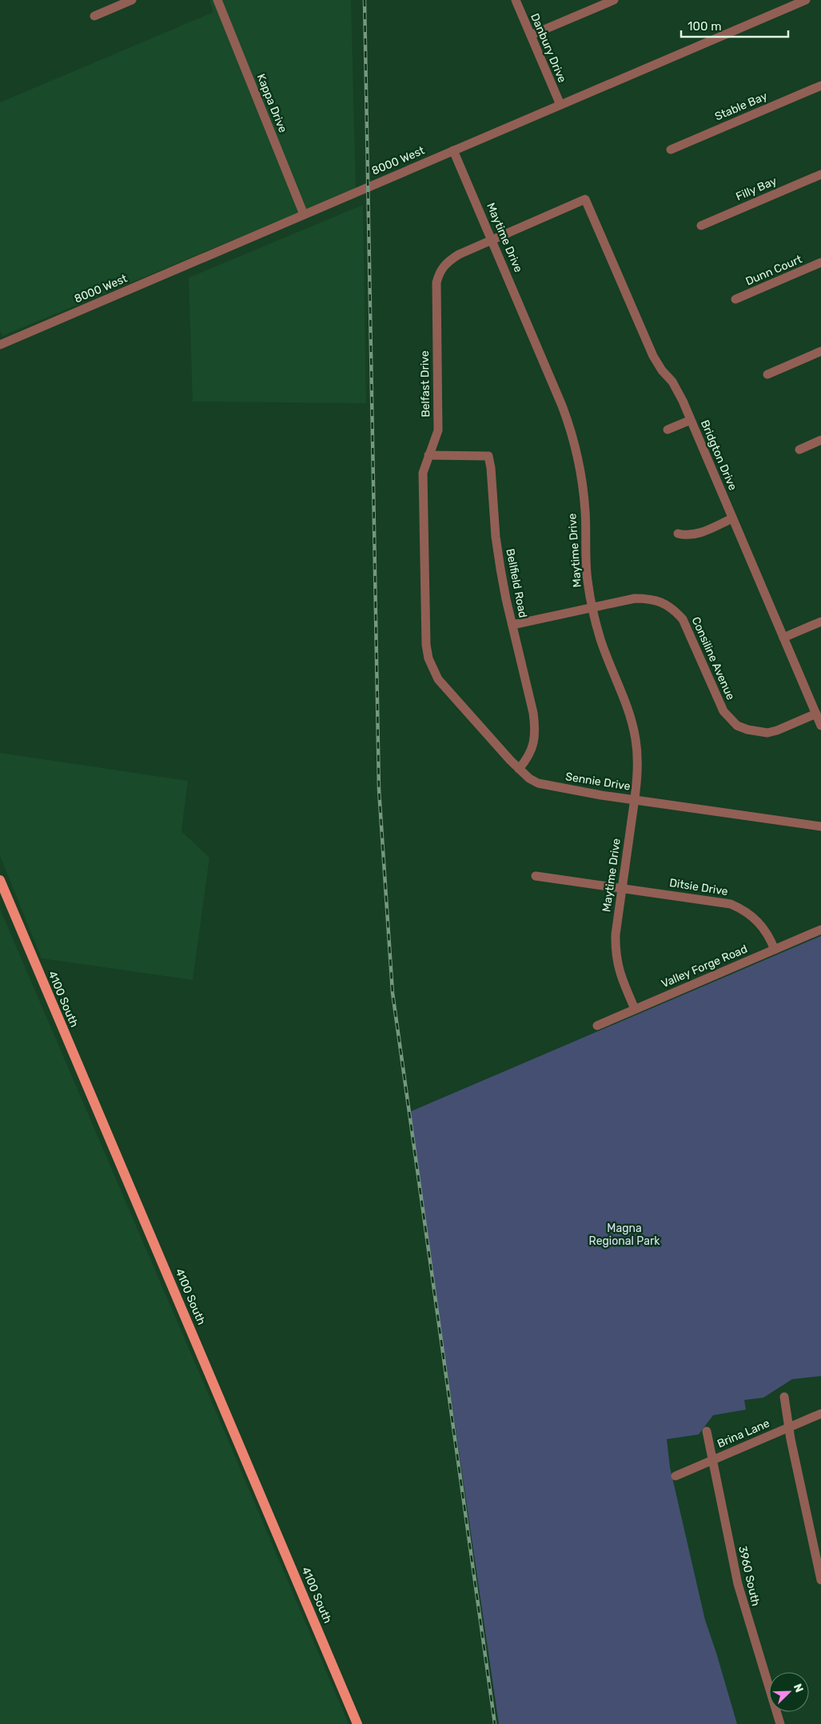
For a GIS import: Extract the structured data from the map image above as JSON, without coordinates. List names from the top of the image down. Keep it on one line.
{"streets":{"main road":["4100 South"],"street":["Danbury Drive","Kappa Drive","Stable Bay","8000 West","Filly Bay","Maytime Drive","Dunn Court","Belfast Drive","Bridgton Drive","Bellfield Road","Consiline Avenue","Sennie Drive","Ditsie Drive","Valley Forge Road","Brina Lane","3960 South"]},"crossings":[["Danbury Drive","8000 West"],["Kappa Drive","8000 West"],["8000 West","Maytime Drive"],["Maytime Drive","Belfast Drive"],["Maytime Drive","Consiline Avenue"],["Maytime Drive","Sennie Drive"],["Maytime Drive","Ditsie Drive"],["Maytime Drive","Valley Forge Road"],["Belfast Drive","Bridgton Drive"],["Belfast Drive","Bellfield Road"],["Belfast Drive","Sennie Drive"],["Bridgton Drive","Consiline Avenue"],["Bellfield Road","Consiline Avenue"],["Bellfield Road","Sennie Drive"],["Ditsie Drive","Valley Forge Road"],["Brina Lane","3960 South"]],"parks":["Magna Regional Park"],"scale_bar":"100 m","north":"top right"}
